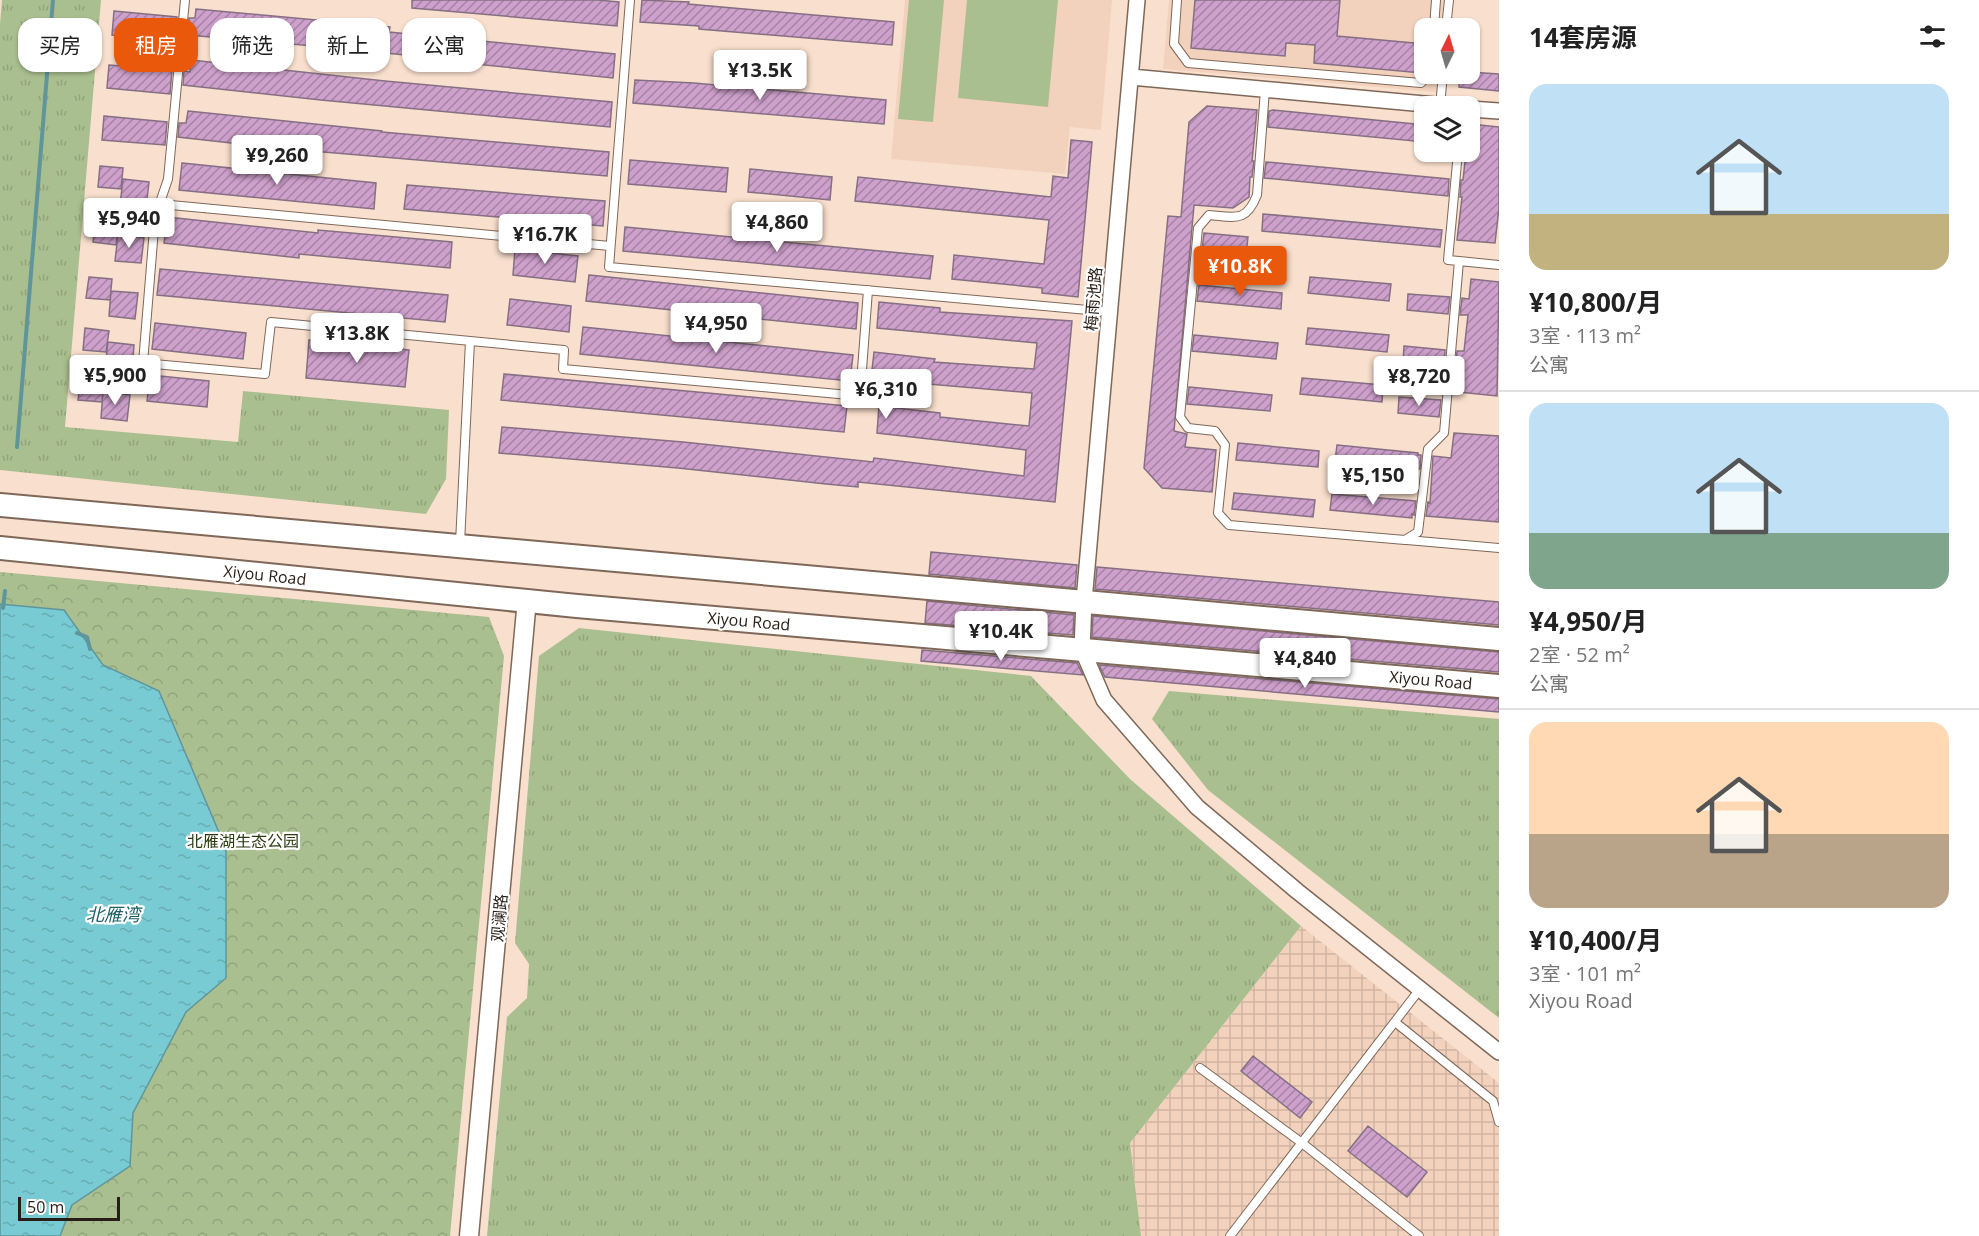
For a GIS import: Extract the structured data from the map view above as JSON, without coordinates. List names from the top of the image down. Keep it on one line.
{"streets":{"main road":["Xiyou Road"],"street":["梅雨池路","观澜路"]},"crossings":[["梅雨池路","Xiyou Road"],["Xiyou Road","观澜路"]],"water":["北雁湾"],"parks":["北雁湖生态公园"],"scale_bar":"50 m","north":"top","page":{"heading":"14套房源","chip":["买房","租房","筛选","新上","公寓"],"price":["¥13.5K","¥9,260","¥5,940","¥4,860","¥16.7K","¥10.8K","¥4,950","¥13.8K","¥5,900","¥8,720","¥6,310","¥5,150","¥10.4K","¥4,840"],"list":[{"name":"¥10,800/月","note":"3室 · 113 m² · 公寓"},{"name":"¥4,950/月","note":"2室 · 52 m² · 公寓"},{"name":"¥10,400/月","note":"3室 · 101 m² · Xiyou Road"}],"scale":"50 m"}}
